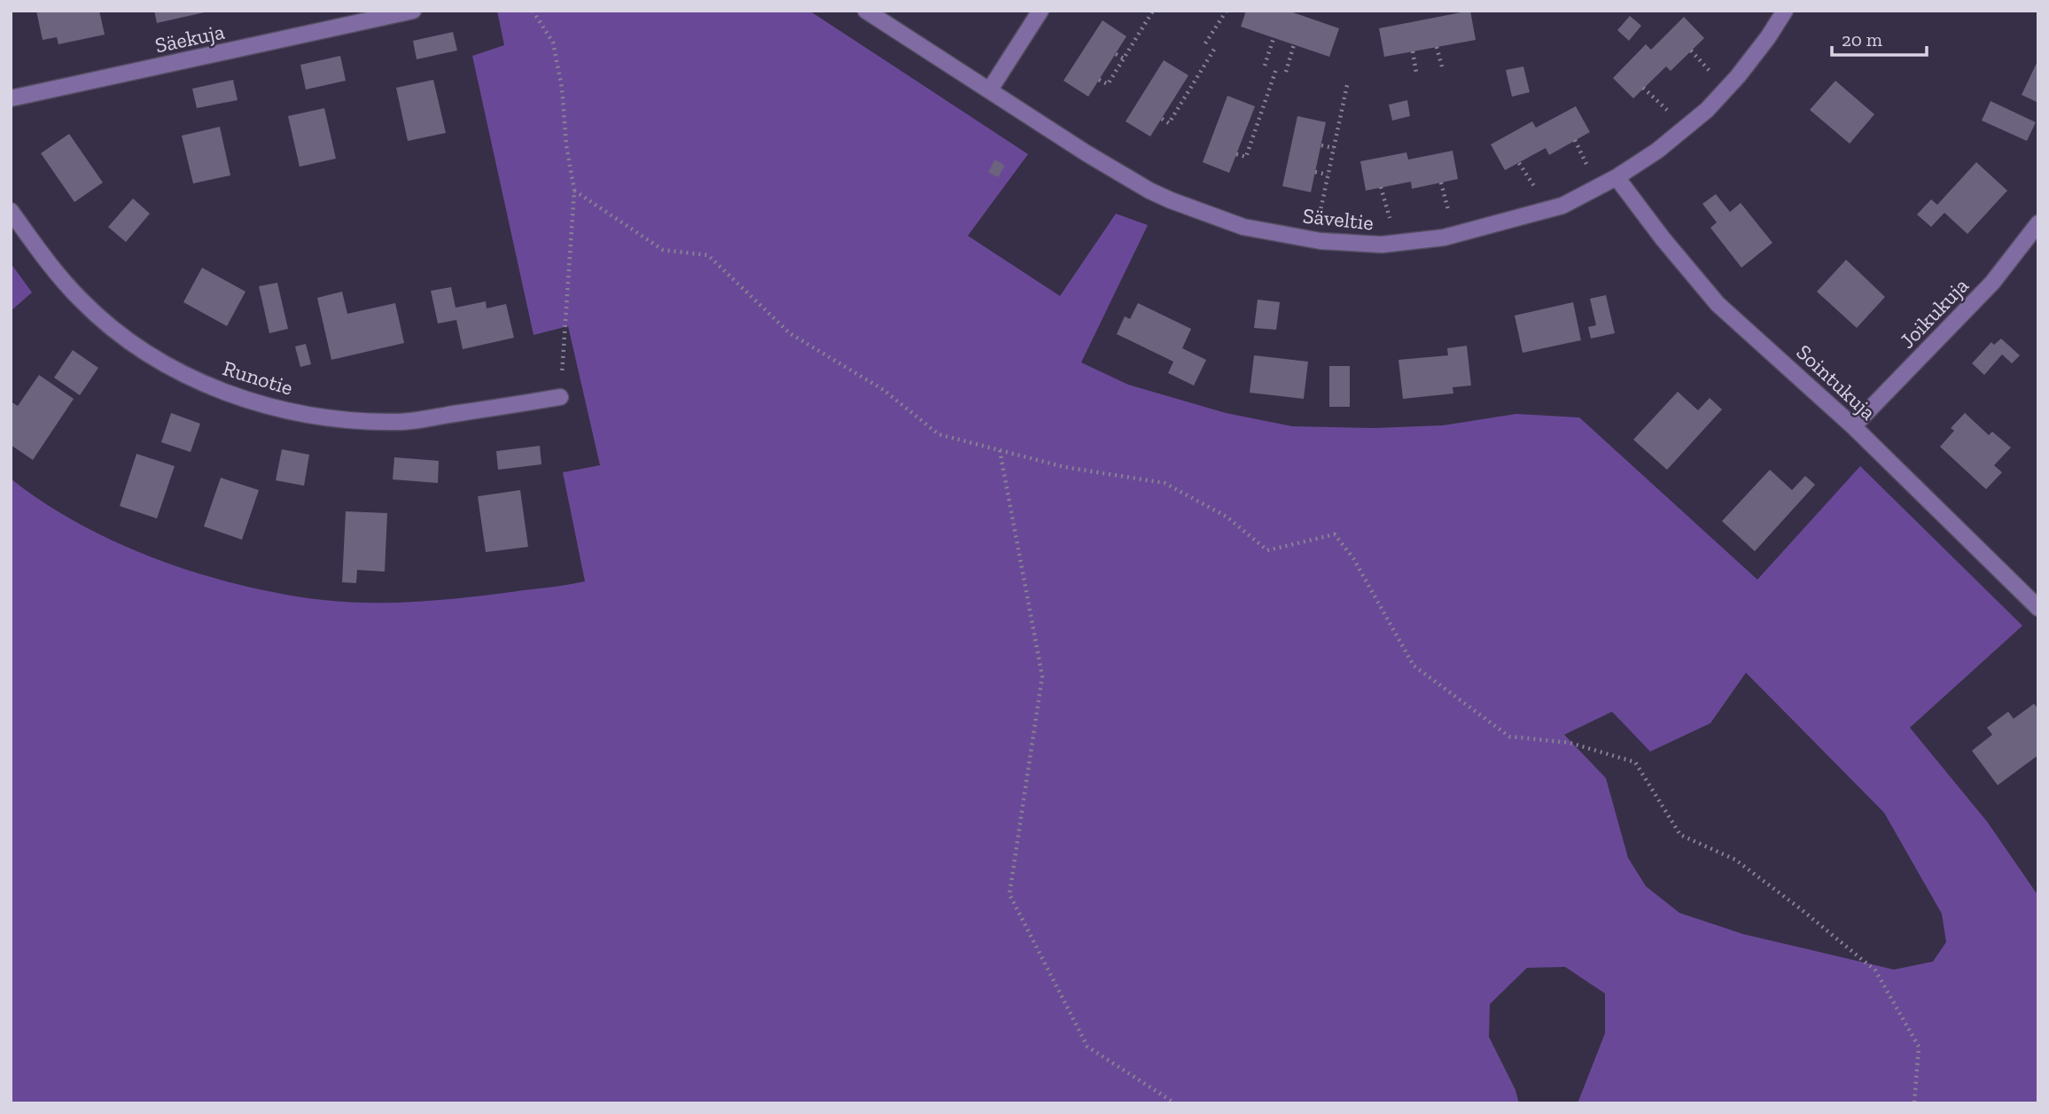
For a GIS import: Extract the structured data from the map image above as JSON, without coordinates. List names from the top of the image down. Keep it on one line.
{"streets":{"street":["Säekuja","Säveltie","Joikukuja","Runotie","Sointukuja"]},"crossings":[["Säveltie","Sointukuja"],["Joikukuja","Sointukuja"]],"scale_bar":"20 m"}
